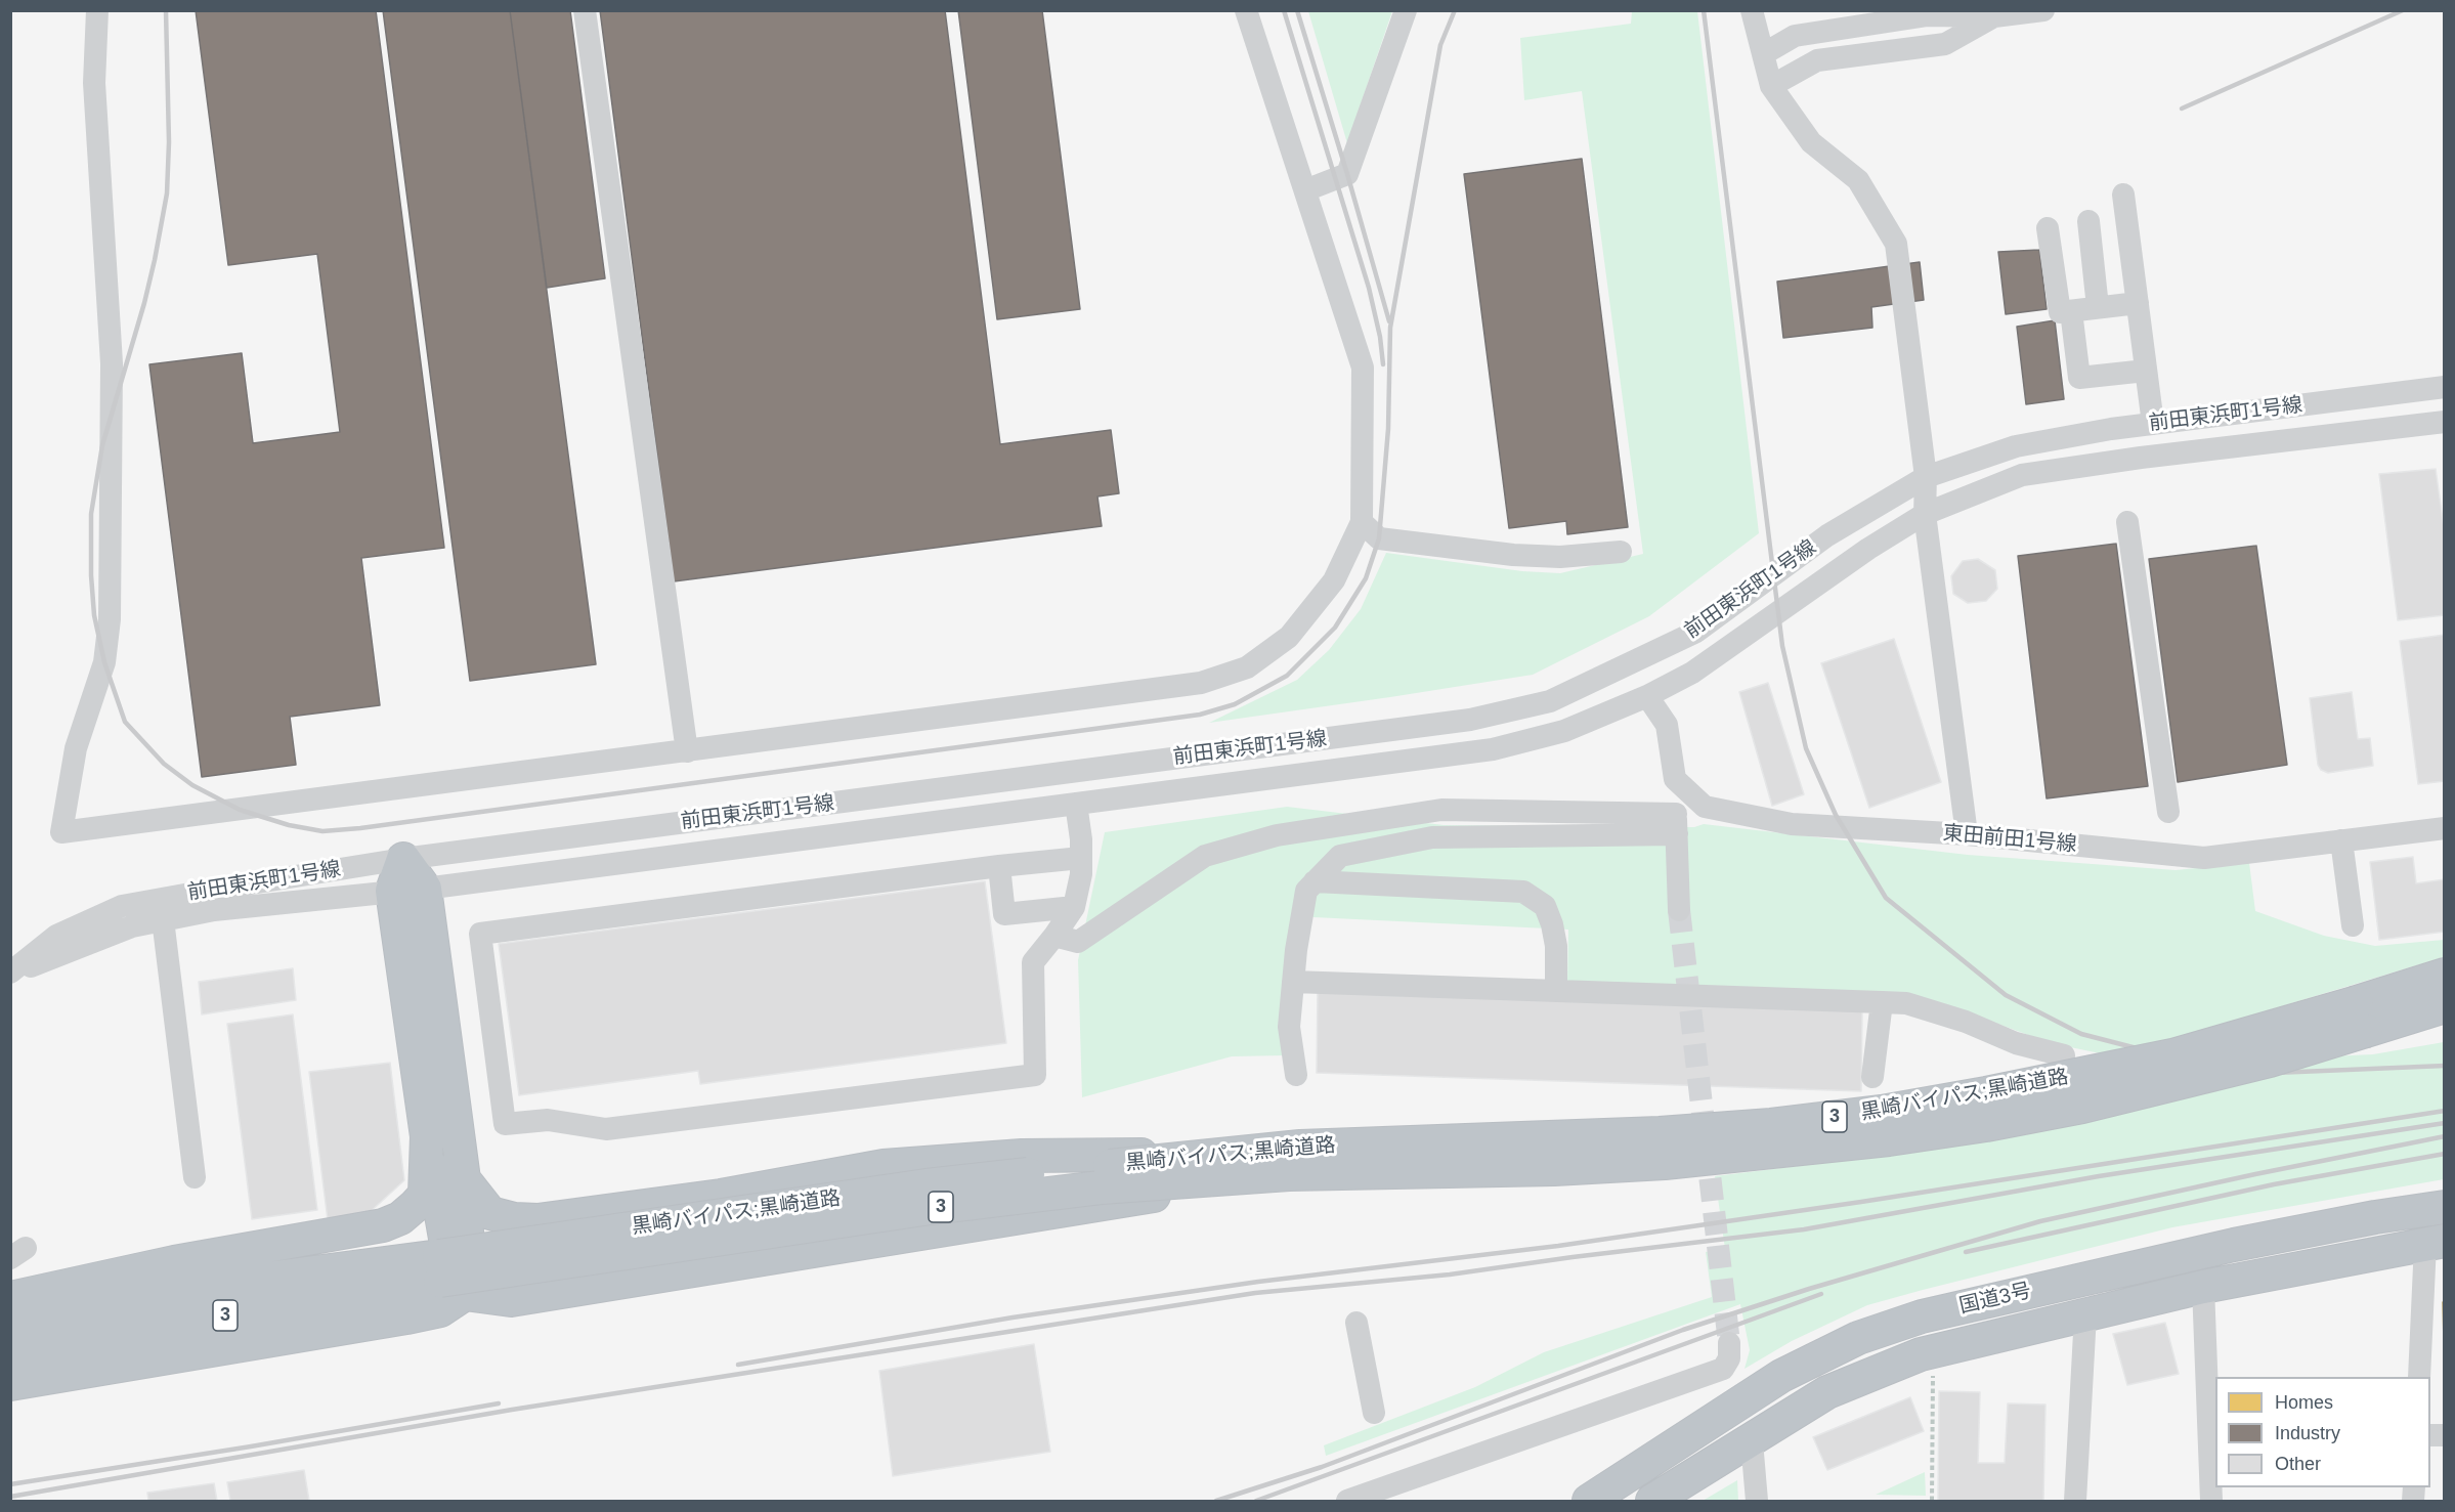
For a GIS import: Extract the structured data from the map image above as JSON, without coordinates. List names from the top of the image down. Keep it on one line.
{"streets":{"highway":["黒崎バイパス;黒崎道路","3","国道3号"],"street":["前田東浜町1号線","東田前田1号線"]},"legend":["Homes","Industry","Other"]}
